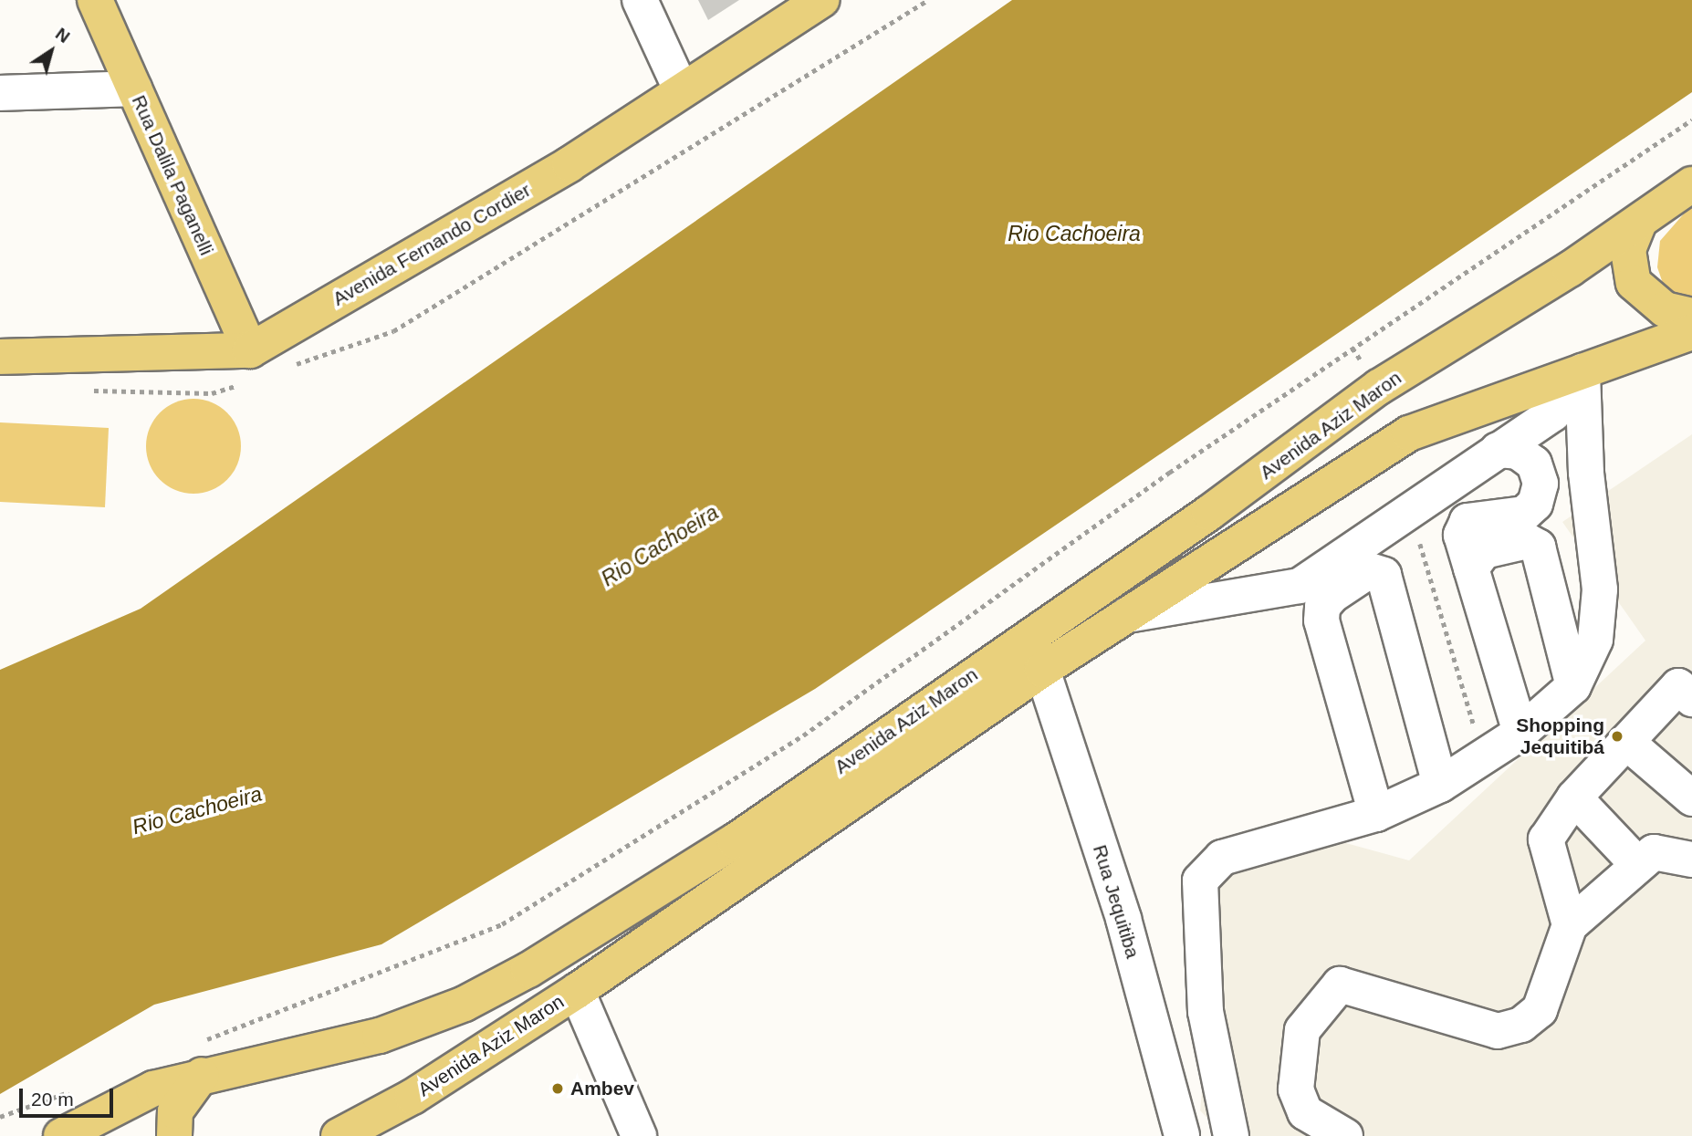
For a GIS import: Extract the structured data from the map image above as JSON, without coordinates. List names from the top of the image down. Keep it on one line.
{"streets":{"main road":["Rua Dalila Paganelli","Avenida Fernando Cordier","Avenida Aziz Maron"],"street":["Rua Jequitiba"]},"crossings":[["Rua Dalila Paganelli","Avenida Fernando Cordier"],["Avenida Aziz Maron","Rua Jequitiba"]],"water":["Rio Cachoeira"],"places":["Shopping Jequitibá","Ambev"],"scale_bar":"20 m","north":"top right"}
